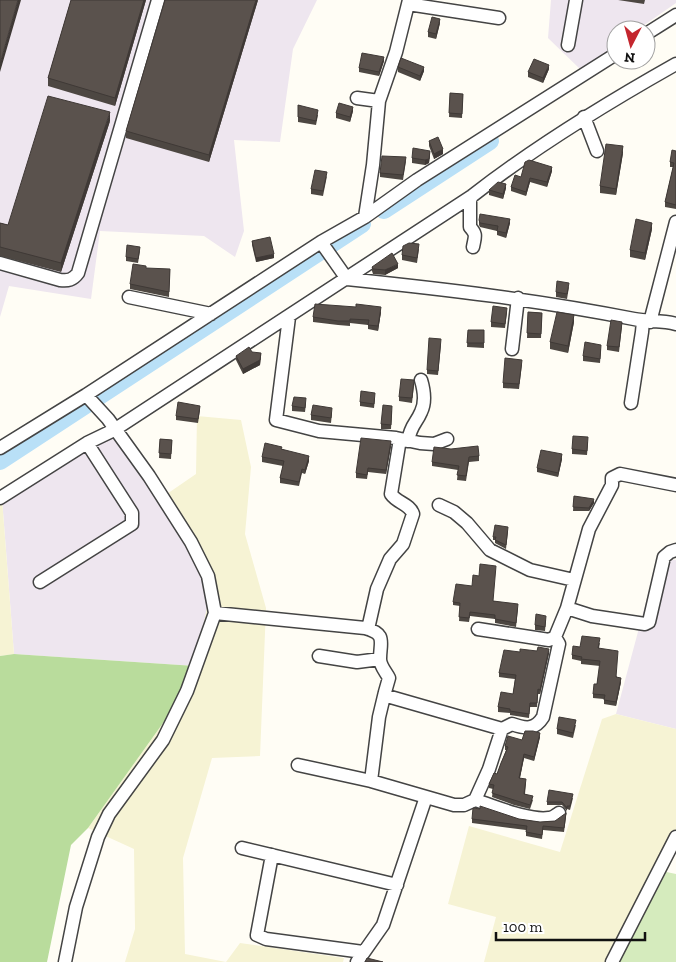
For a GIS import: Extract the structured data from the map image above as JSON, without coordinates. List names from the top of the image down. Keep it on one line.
{"scale_bar":"100 m","north":"bottom"}
